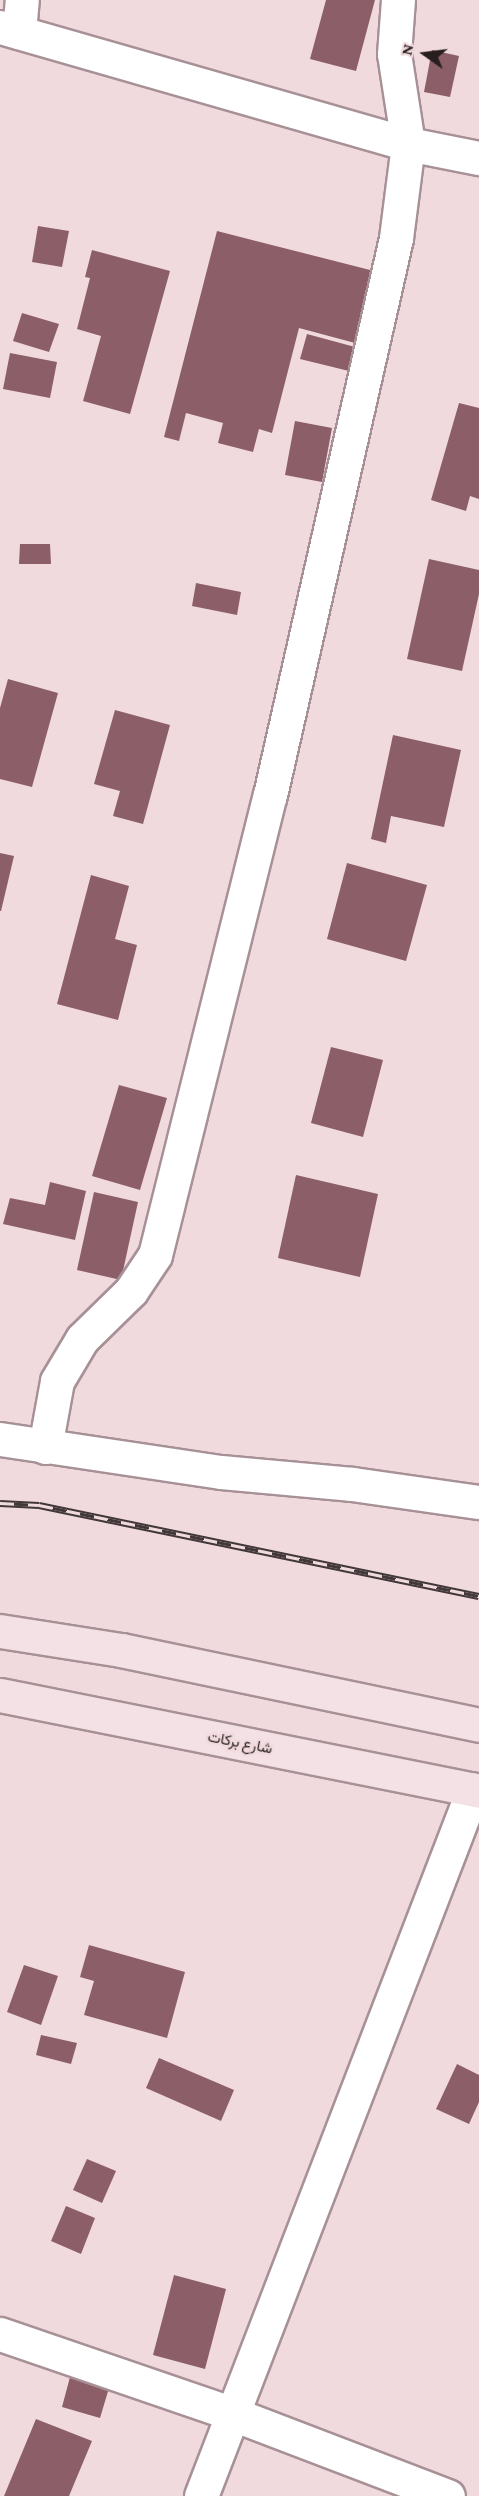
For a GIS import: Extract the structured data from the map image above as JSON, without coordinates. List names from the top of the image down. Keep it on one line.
{"streets":{"main road":["شارع بركات"]},"north":"left"}
